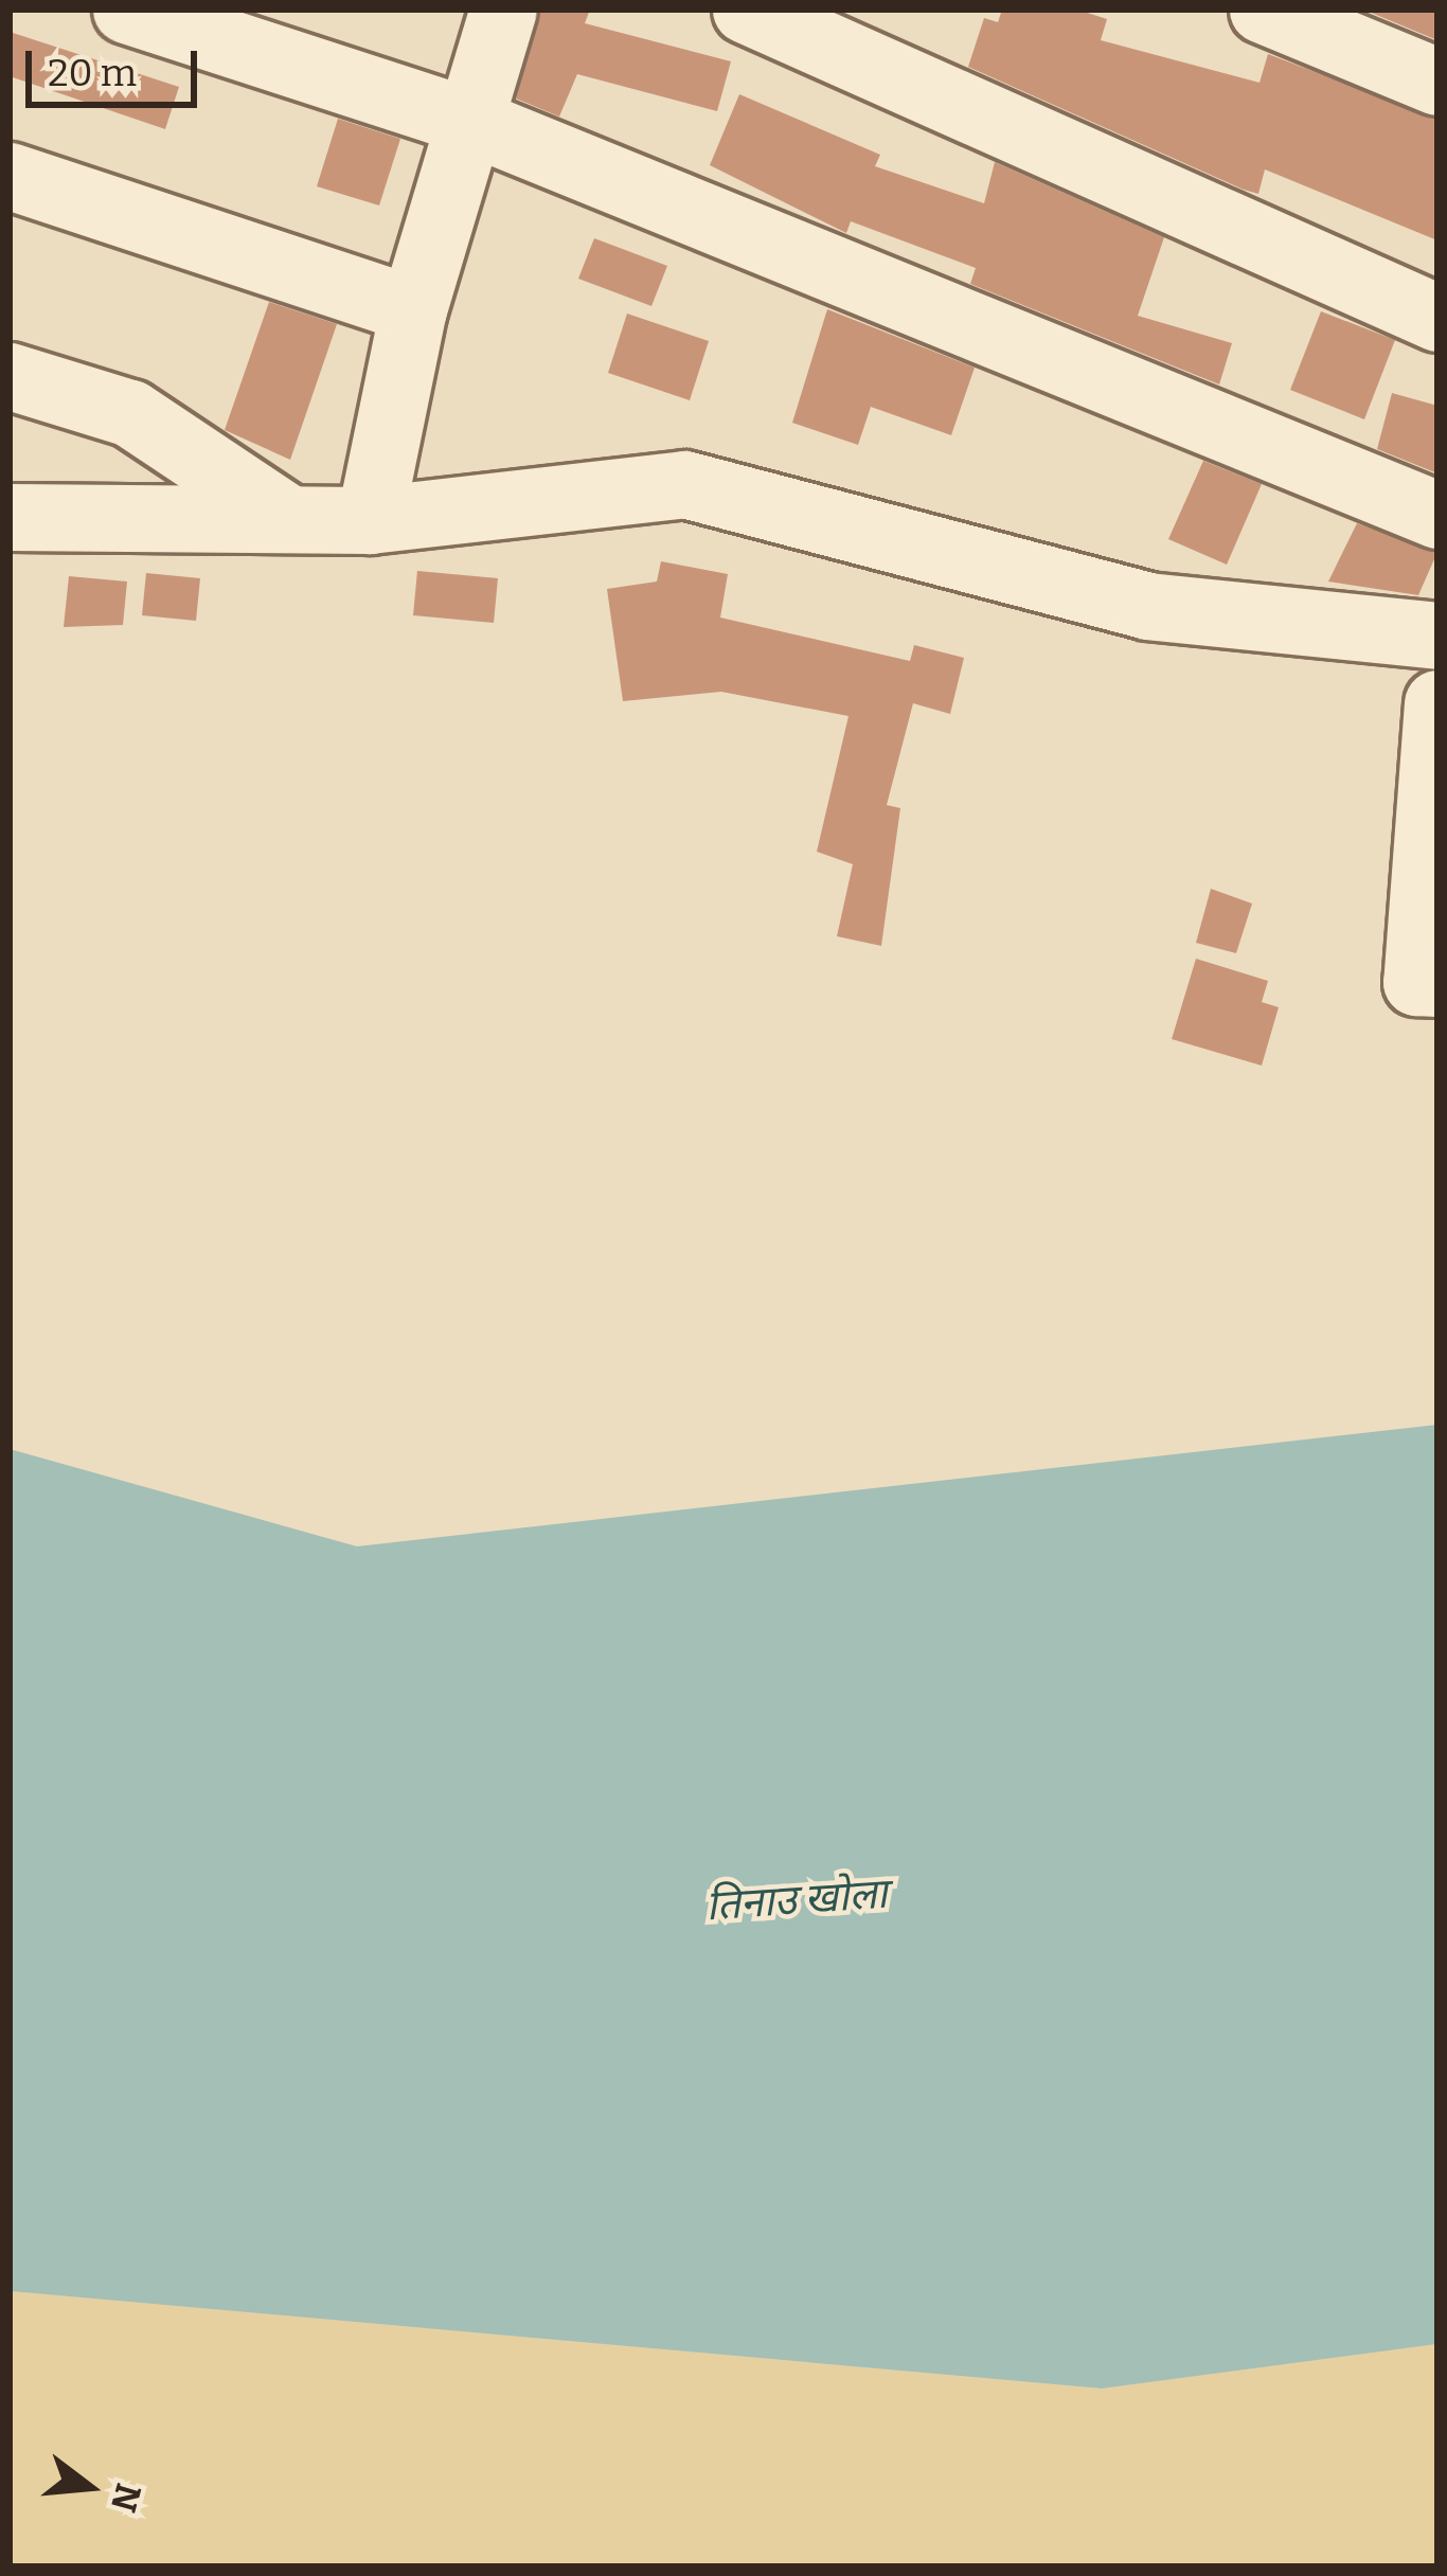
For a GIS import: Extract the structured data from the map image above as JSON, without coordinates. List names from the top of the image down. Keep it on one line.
{"water":["तिनाउ खोला"],"scale_bar":"20 m","north":"right"}
